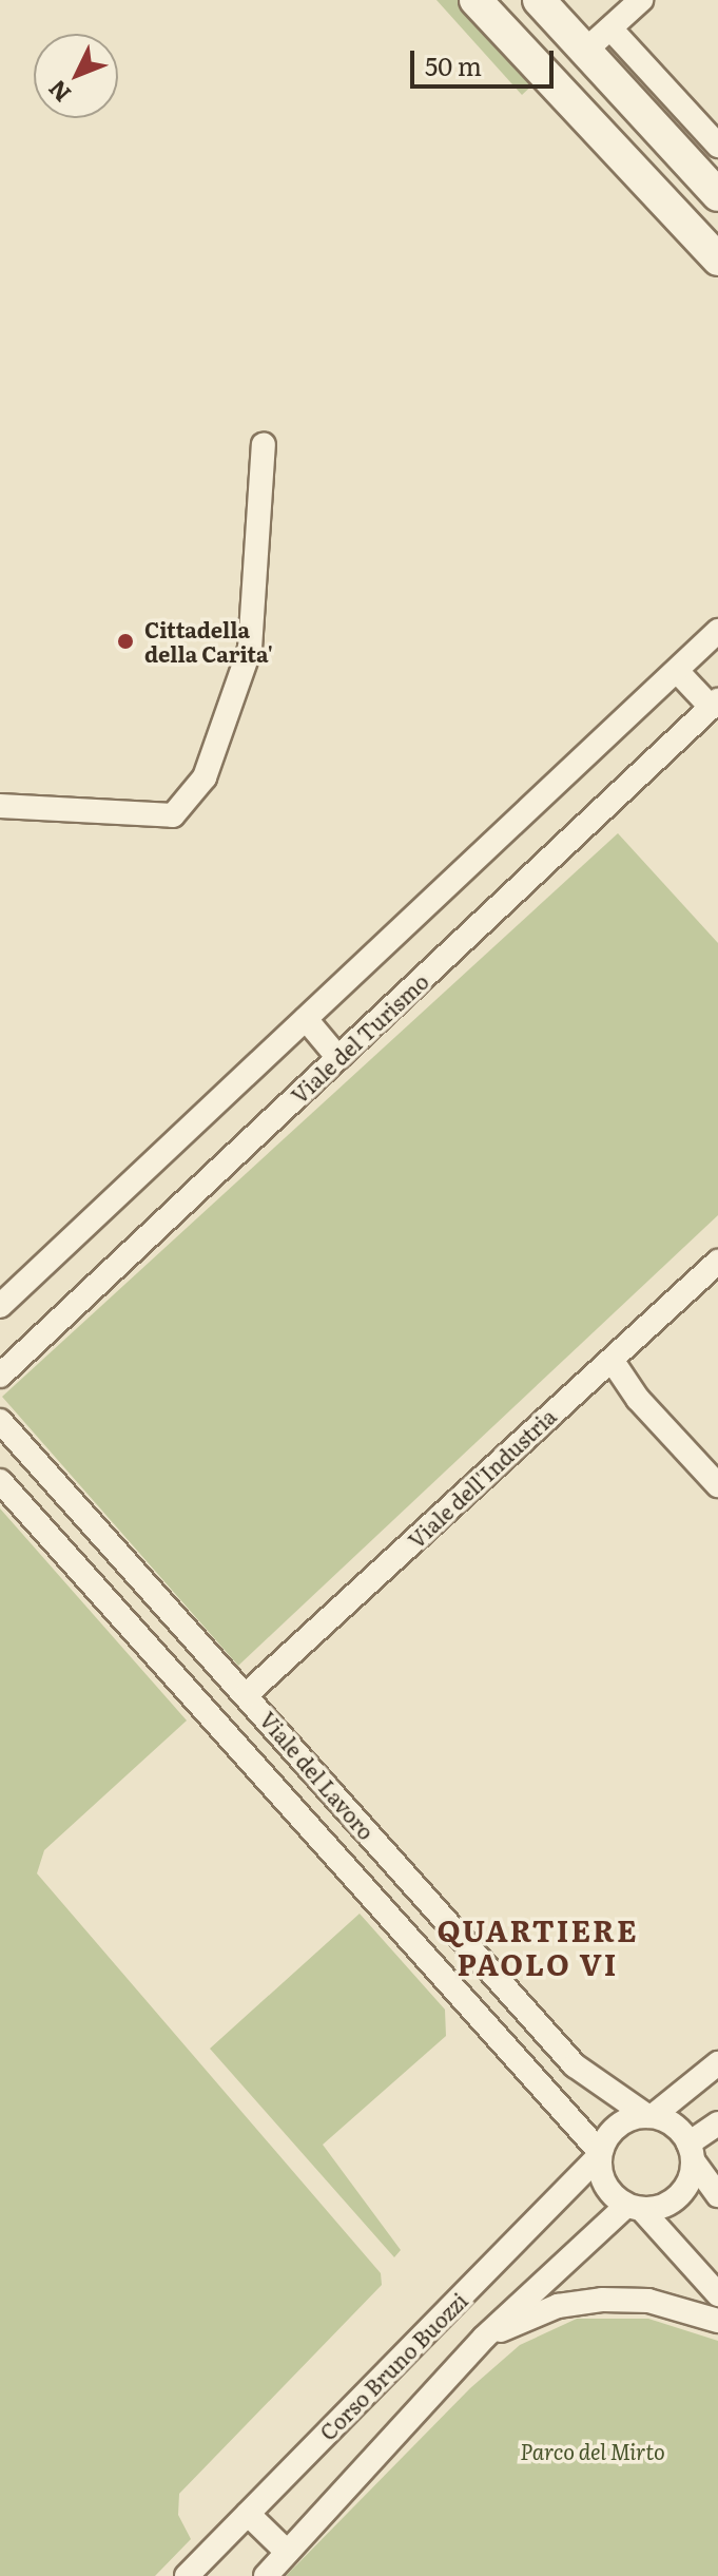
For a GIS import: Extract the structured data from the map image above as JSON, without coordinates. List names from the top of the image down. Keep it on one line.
{"streets":{"street":["Viale del Turismo","Viale dell'Industria","Viale del Lavoro","Corso Bruno Buozzi"]},"crossings":[["Viale dell'Industria","Viale del Lavoro"],["Viale del Lavoro","Corso Bruno Buozzi"]],"districts":["QUARTIERE PAOLO VI"],"parks":["Parco del Mirto"],"places":["Cittadella della Carita'"],"scale_bar":"50 m","north":"bottom left"}
